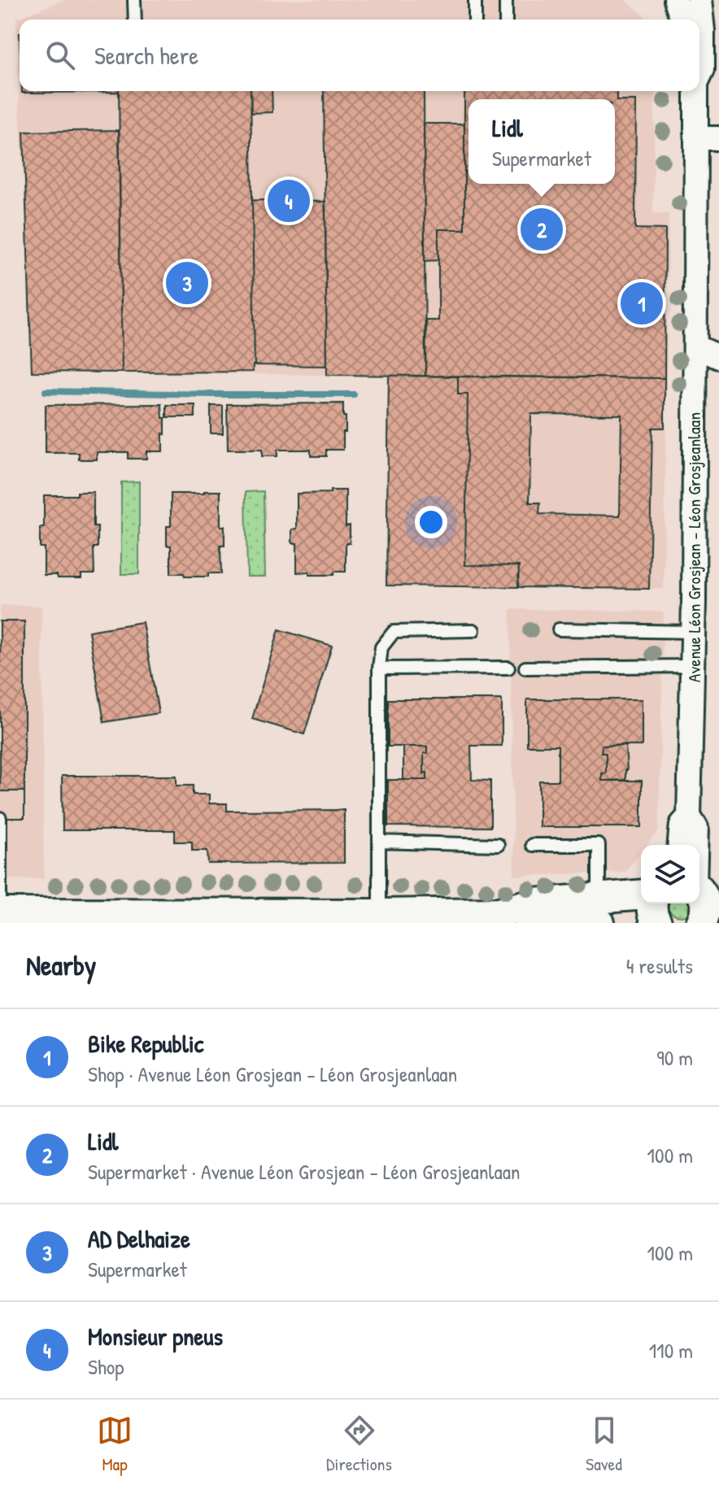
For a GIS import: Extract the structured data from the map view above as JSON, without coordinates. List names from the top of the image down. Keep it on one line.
{"streets":{"street":["Avenue Léon Grosjean - Léon Grosjeanlaan"]},"page":{"search":"Search here","popup":["Lidl","Supermarket"],"pins":["4","2","3","1"],"heading":["Nearby","4 results"],"list":[{"mark":"1","name":"Bike Republic","note":"Shop · Avenue Léon Grosjean - Léon Grosjeanlaan","value":"90 m"},{"mark":"2","name":"Lidl","note":"Supermarket · Avenue Léon Grosjean - Léon Grosjeanlaan","value":"100 m"},{"mark":"3","name":"AD Delhaize","note":"Supermarket","value":"100 m"},{"mark":"4","name":"Monsieur pneus","note":"Shop","value":"110 m"}],"nav":["Map","Directions","Saved"]}}
